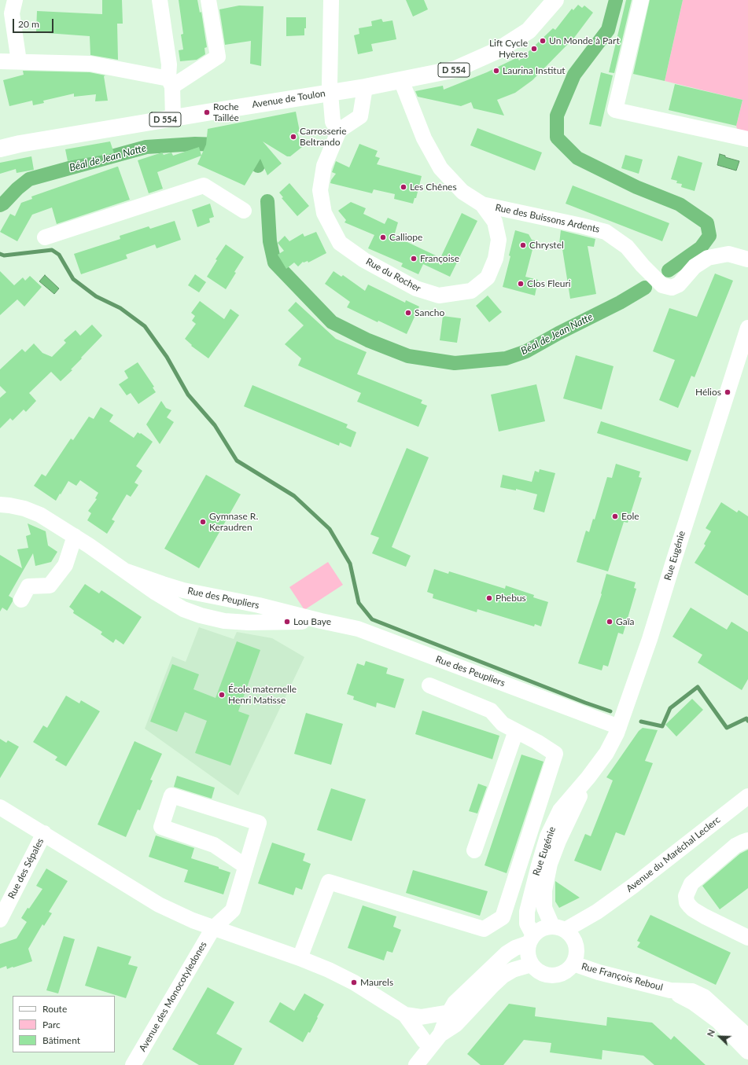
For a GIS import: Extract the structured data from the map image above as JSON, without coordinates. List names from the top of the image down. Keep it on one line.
{"streets":{"main road":["D 554","Avenue de Toulon"],"street":["Rue des Buissons Ardents","Rue du Rocher","Rue Eugénie","Rue des Peupliers","Avenue du Maréchal Leclerc","Rue des Sépales","Rue François Reboul","Avenue des Monocotyledones"]},"crossings":[["Avenue de Toulon","Rue des Buissons Ardents"],["Rue des Buissons Ardents","Rue du Rocher"],["Rue Eugénie","Rue des Peupliers"],["Rue Eugénie","Avenue du Maréchal Leclerc"],["Rue Eugénie","Rue François Reboul"],["Avenue du Maréchal Leclerc","Rue François Reboul"]],"water":["Béal de Jean Natte"],"places":["Un Monde à Part","Lift Cycle Hyères","Laurina Institut","Roche Taillée","Carrosserie Beltrando","Les Chênes","Calliope","Chrystel","Françoise","Clos Fleuri","Sancho","Hélios","Eole","Gymnase R. Keraudren","Phebus","Lou Baye","Gaïa","École maternelle Henri Matisse","Maurels"],"legend":["Route","Parc","Bâtiment"],"scale_bar":"20 m","north":"top left"}
